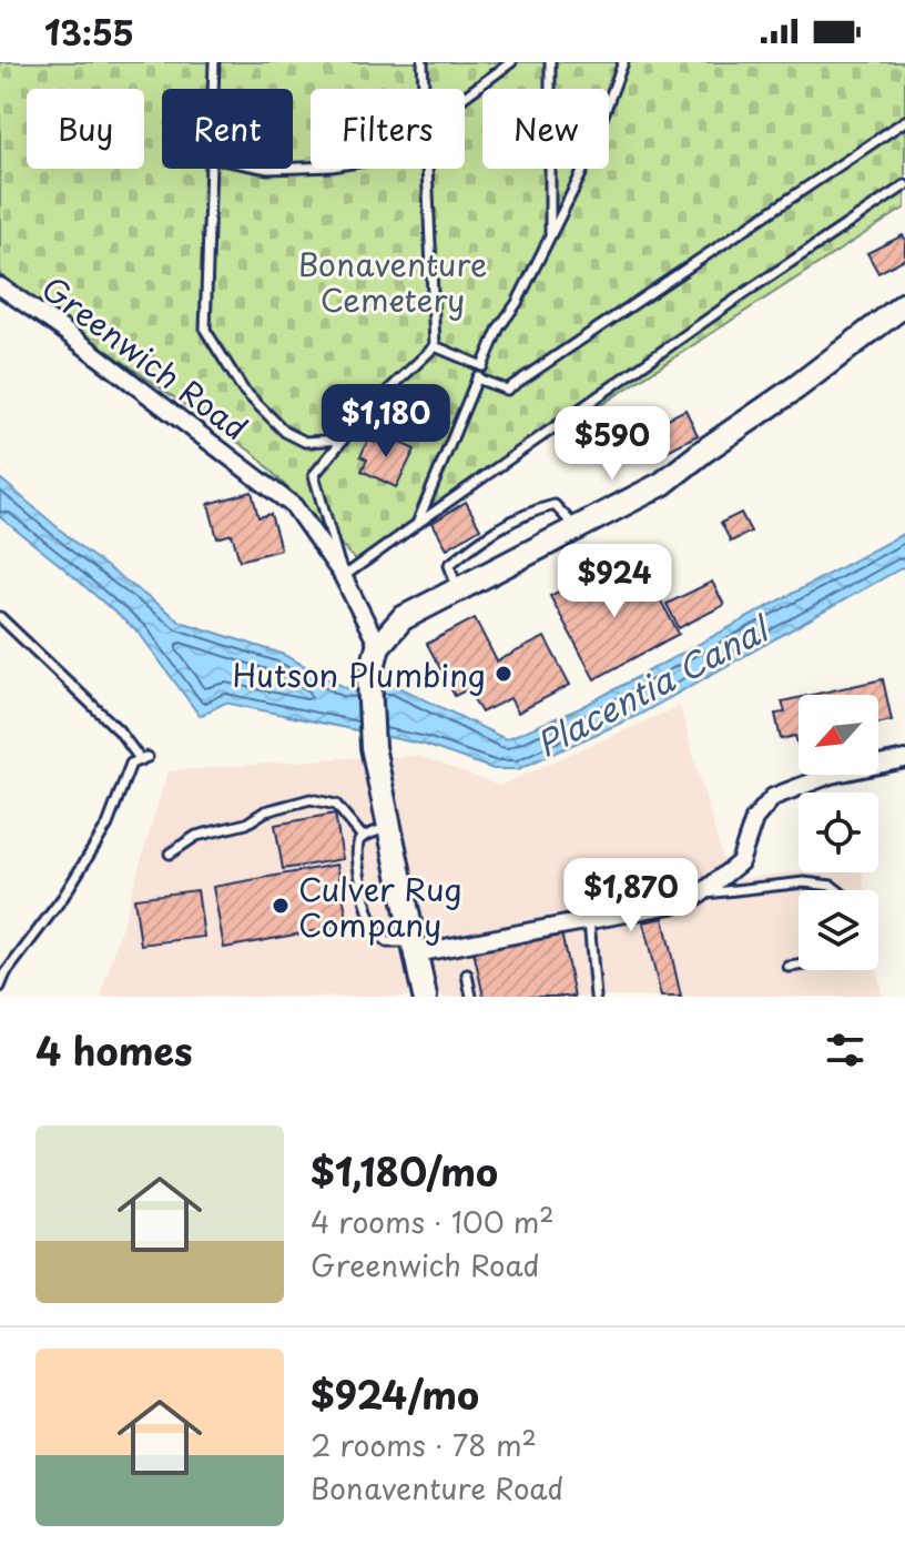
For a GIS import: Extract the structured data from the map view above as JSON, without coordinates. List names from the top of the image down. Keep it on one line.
{"streets":{"street":["Greenwich Road"]},"water":["Placentia Canal"],"parks":["Bonaventure Cemetery"],"places":["Hutson Plumbing","Culver Rug Company"],"north":"bottom left","page":{"status":"13:55","chip":["Buy","Rent","Filters","New"],"price":["$1,180","$590","$924","$1,870"],"heading":"4 homes","list":[{"name":"$1,180/mo","note":"4 rooms · 100 m² · Greenwich Road"},{"name":"$924/mo","note":"2 rooms · 78 m² · Bonaventure Road"}]}}
